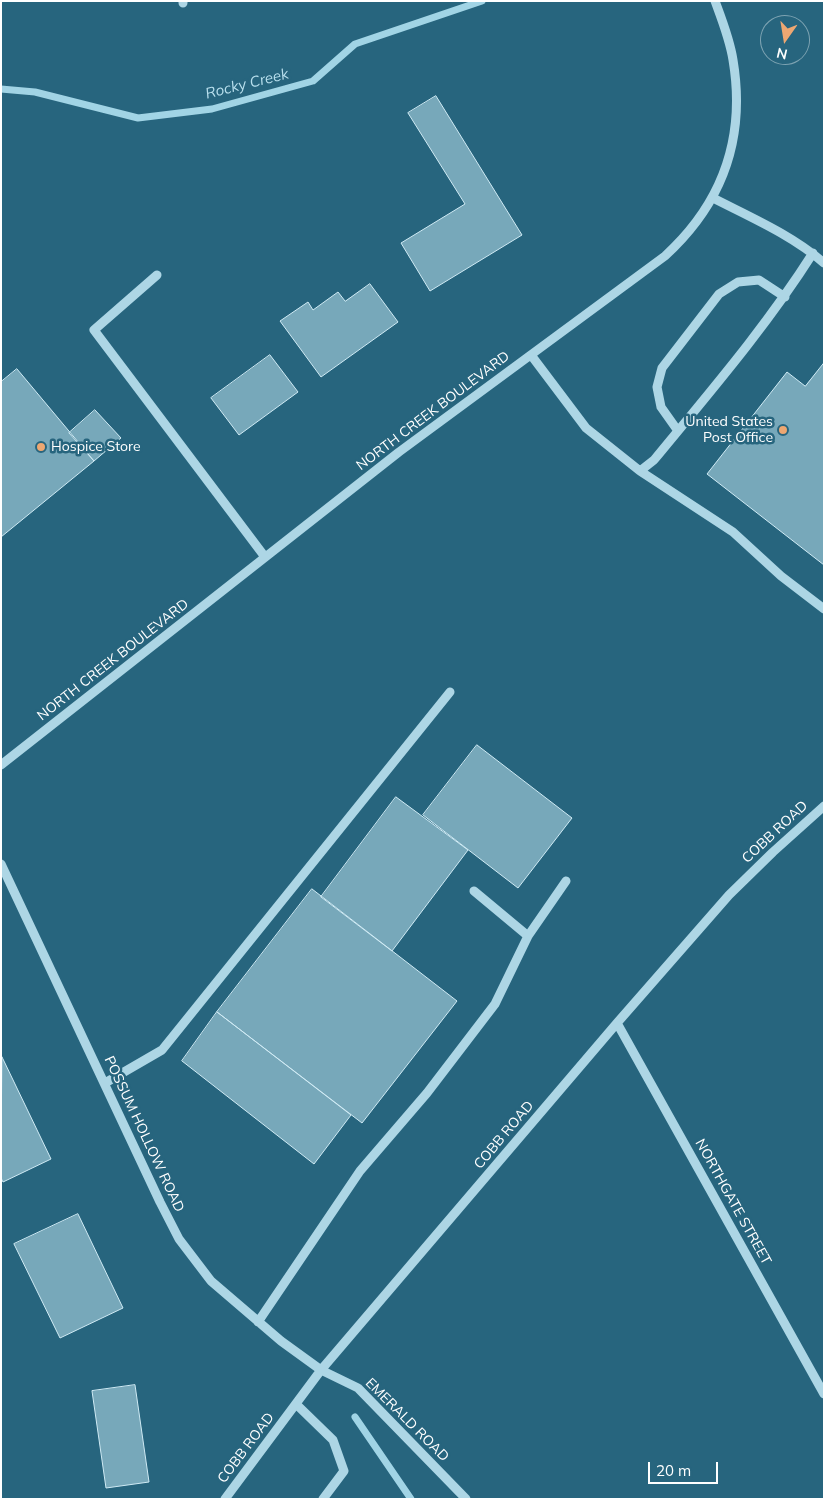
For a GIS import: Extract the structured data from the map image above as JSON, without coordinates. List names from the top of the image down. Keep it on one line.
{"streets":{"street":["NORTH CREEK BOULEVARD","COBB ROAD","POSSUM HOLLOW ROAD","NORTHGATE STREET","EMERALD ROAD"]},"crossings":[["COBB ROAD","POSSUM HOLLOW ROAD"],["COBB ROAD","NORTHGATE STREET"],["COBB ROAD","EMERALD ROAD"],["POSSUM HOLLOW ROAD","EMERALD ROAD"]],"water":["Rocky Creek"],"places":["United States Post Office","Hospice Store"],"scale_bar":"20 m","north":"bottom"}
